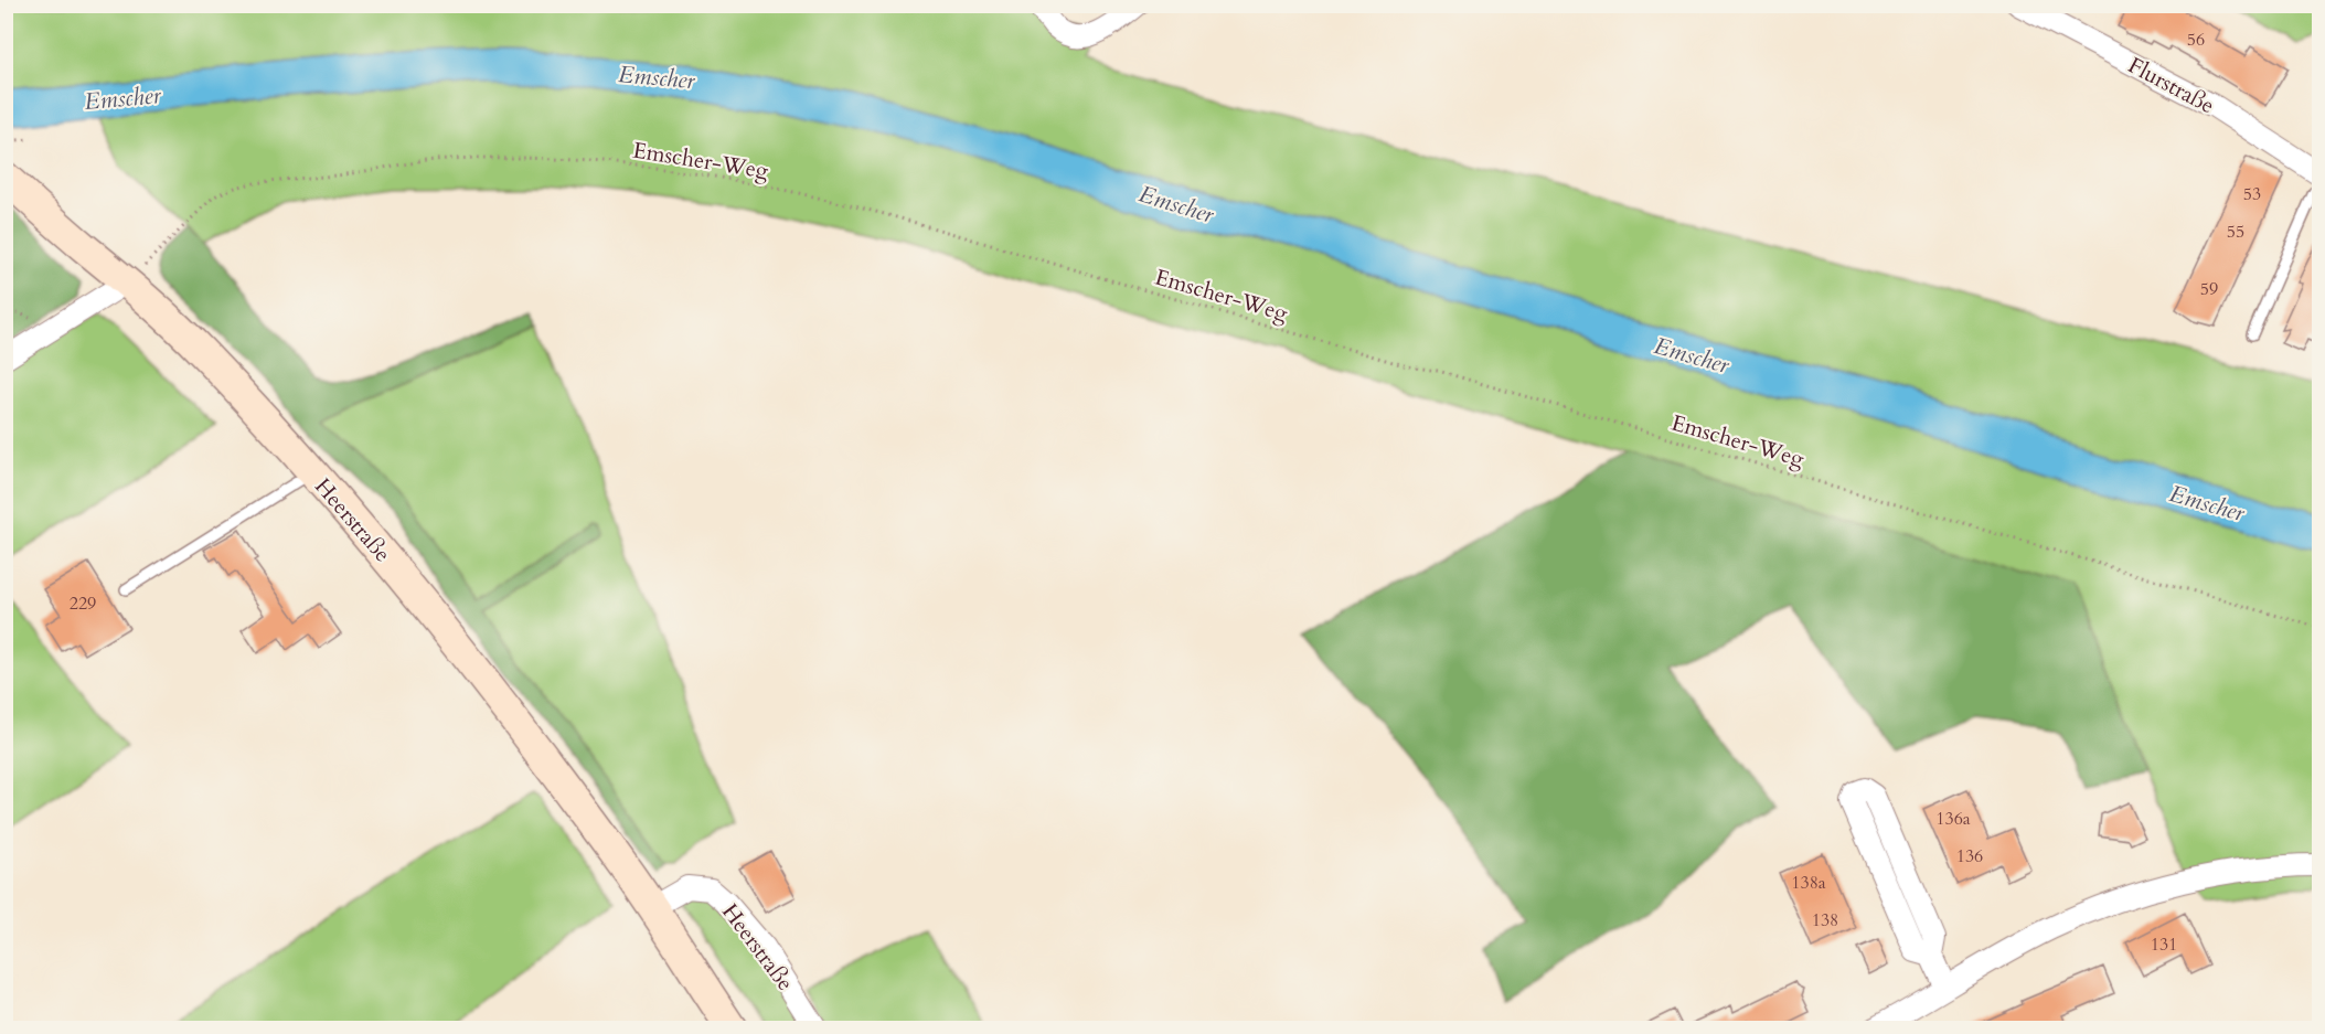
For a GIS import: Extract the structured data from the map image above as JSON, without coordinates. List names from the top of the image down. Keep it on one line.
{"streets":{"main road":["Heerstraße"],"street":["Flurstraße"],"path":["Emscher-Weg"]},"crossings":[["Emscher-Weg","Heerstraße"]],"water":["Emscher"],"house_numbers":["56","53","55","59","229","136a","136","138a","138","131"]}
